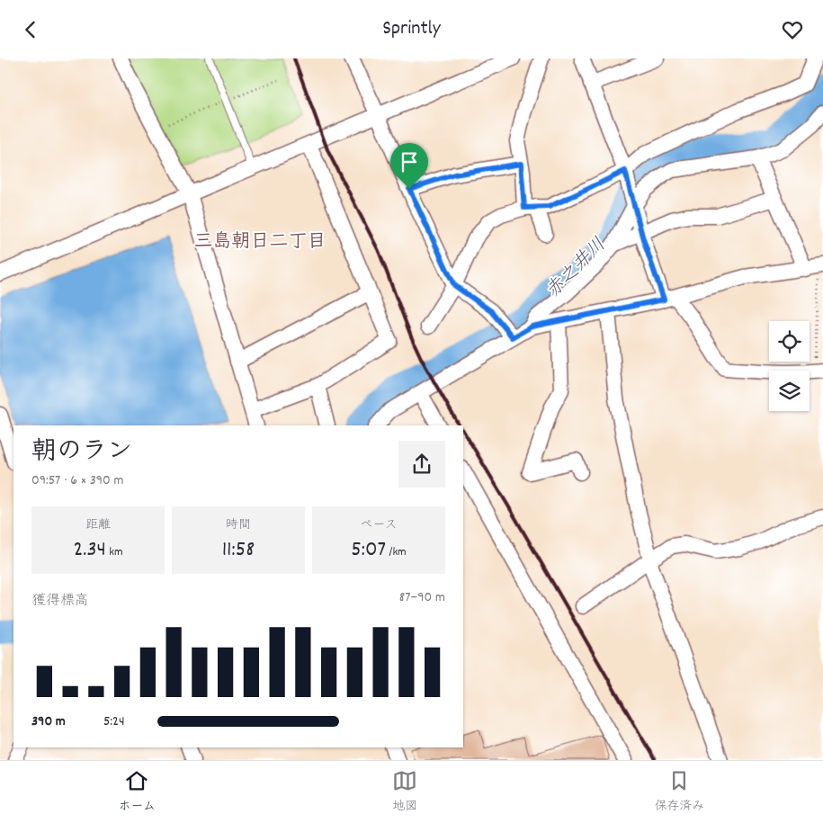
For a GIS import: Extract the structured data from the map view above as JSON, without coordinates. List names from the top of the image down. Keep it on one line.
{"districts":["三島朝日二丁目"],"water":["赤之井川"],"page":{"header":"Sprintly","heading":["朝のラン","09:57 · 6 × 390 m"],"stats":[["距離","2.34 km"],["時間","11:58"],["ペース","5:07 /km"]],"chart":["獲得標高","87–90 m"],"list":[{"name":"390 m","note":"5:24"}],"tabs":["ホーム","地図","保存済み"]}}
